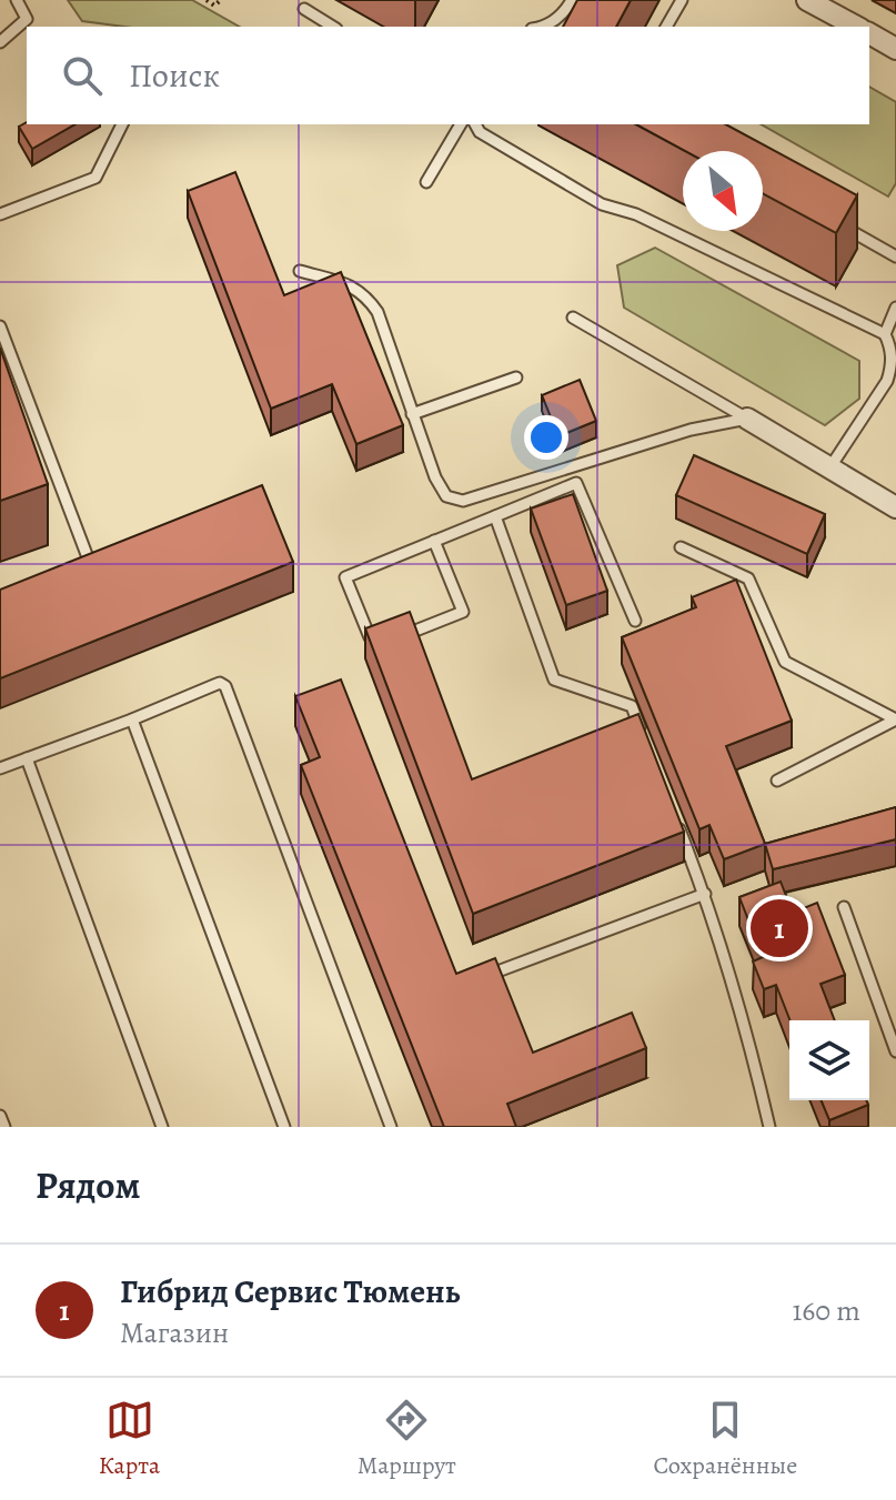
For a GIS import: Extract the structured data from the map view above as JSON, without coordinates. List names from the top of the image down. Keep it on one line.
{"north":"bottom right","page":{"search":"Поиск","pins":"1","heading":"Рядом","list":[{"mark":"1","name":"Гибрид Сервис Тюмень","note":"Магазин","value":"160 m"}],"nav":["Карта","Маршрут","Сохранённые"]}}
